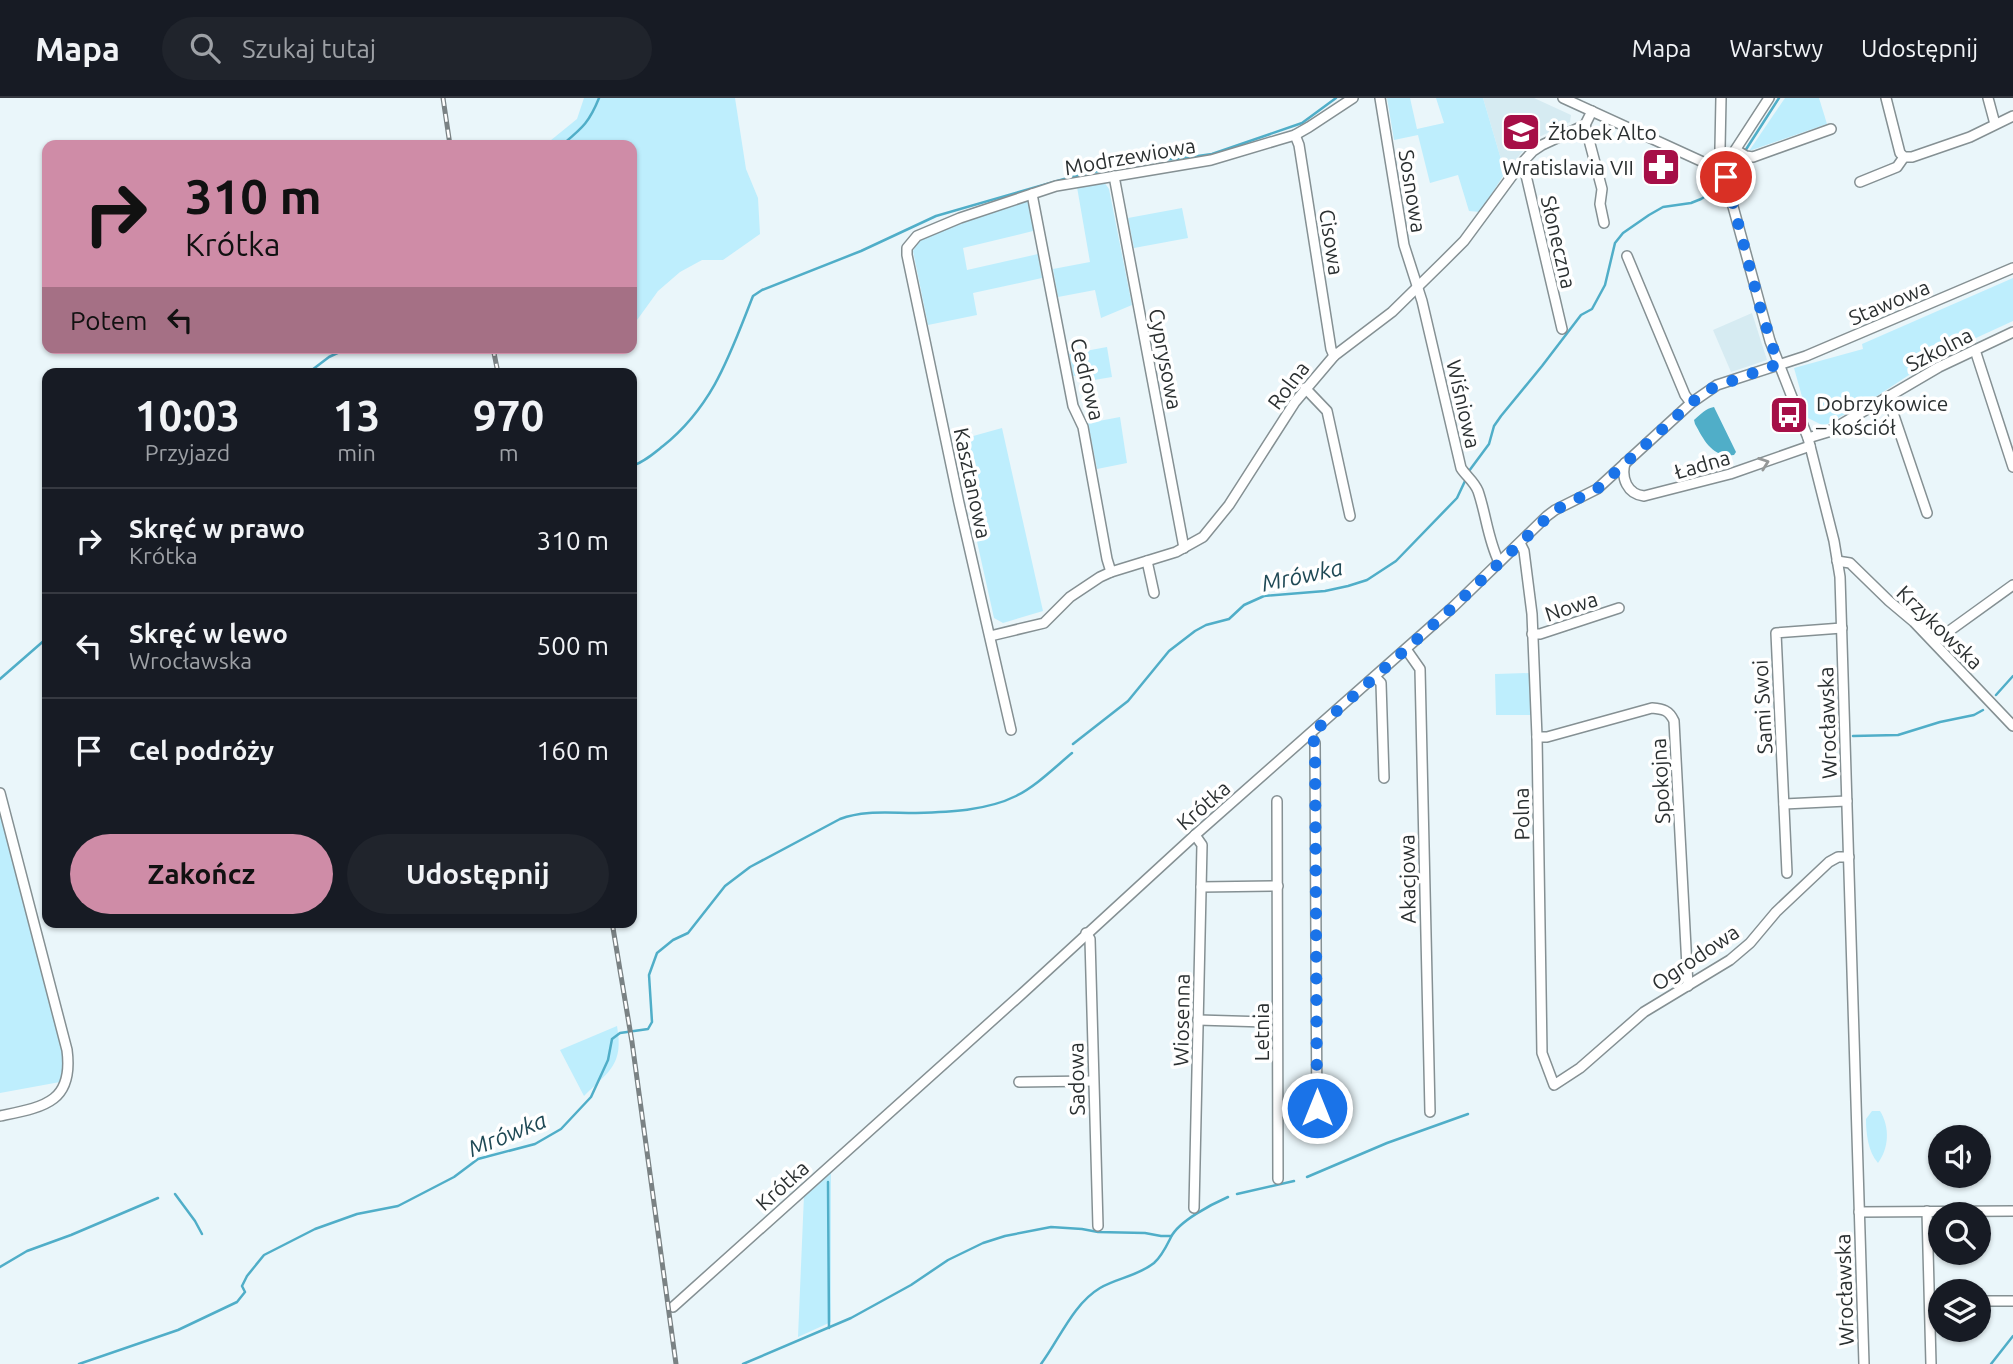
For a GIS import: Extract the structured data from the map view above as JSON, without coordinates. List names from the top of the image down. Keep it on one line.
{"streets":{"street":["Modrzewiowa","Sosnowa","Cisowa","Słoneczna","Stawowa","Szkolna","Cyprysowa","Cedrowa","Rolna","Wiśniowa","Ładna","Kasztanowa","Nowa","Krzykowska","Sami Swoi","Wrocławska","Spokojna","Krótka","Polna","Akacjowa","Ogrodowa","Wiosenna","Letnia","Sadowa"]},"crossings":[["Modrzewiowa","Cisowa"],["Modrzewiowa","Cyprysowa"],["Modrzewiowa","Cedrowa"],["Modrzewiowa","Kasztanowa"],["Sosnowa","Rolna"],["Sosnowa","Wiśniowa"],["Cisowa","Rolna"],["Słoneczna","Rolna"],["Stawowa","Wrocławska"],["Stawowa","Krótka"],["Szkolna","Ładna"],["Szkolna","Wrocławska"],["Cyprysowa","Rolna"],["Cedrowa","Rolna"],["Rolna","Wiśniowa"],["Rolna","Kasztanowa"],["Wiśniowa","Krótka"],["Ładna","Wrocławska"],["Nowa","Polna"],["Krzykowska","Wrocławska"],["Sami Swoi","Wrocławska"],["Wrocławska","Krótka"],["Wrocławska","Ogrodowa"],["Spokojna","Polna"],["Spokojna","Ogrodowa"],["Krótka","Polna"],["Krótka","Akacjowa"],["Krótka","Wiosenna"],["Krótka","Sadowa"],["Polna","Ogrodowa"]],"one_way":["Ładna"],"water":["Mrówka"],"places":{"school or university":["Żłobek Alto"],"pharmacy":["Wratislavia VII"],"bus stop":["Dobrzykowice – kościół"]},"page":{"header":"Mapa","search":"Szukaj tutaj","nav":["Mapa","Warstwy","Udostępnij"],"turn":["310 m","Krótka"],"then":"Potem","eta":["10:03","Przyjazd","13","min","970","m"],"list":[{"name":"Skręć w prawo","note":"Krótka","value":"310 m"},{"name":"Skręć w lewo","note":"Wrocławska","value":"500 m"},{"name":"Cel podróży","value":"160 m"}],"buttons":["Zakończ","Udostępnij"]}}
